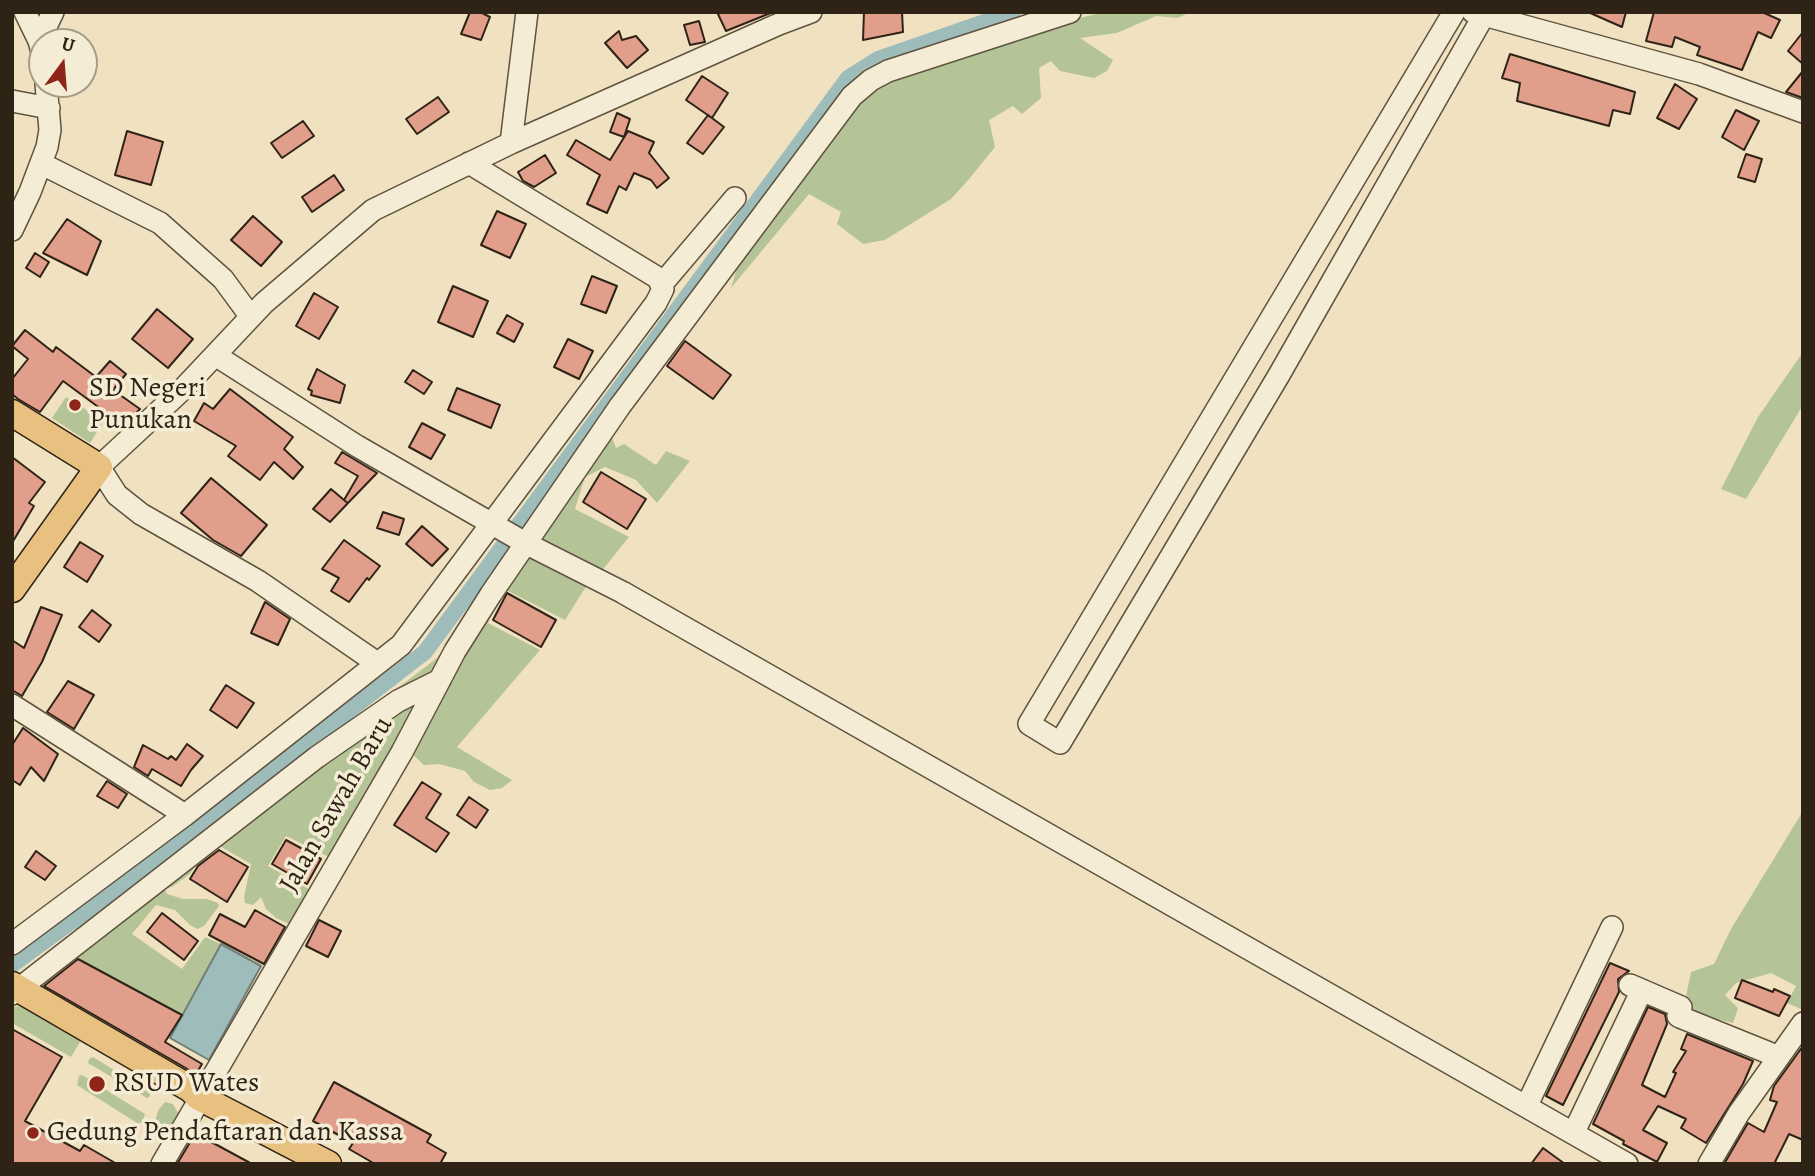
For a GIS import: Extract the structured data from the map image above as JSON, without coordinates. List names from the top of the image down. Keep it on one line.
{"streets":{"street":["Jalan Sawah Baru"]},"places":["SD Negeri Punukan","RSUD Wates","Gedung Pendaftaran dan Kassa"],"north":"top"}
